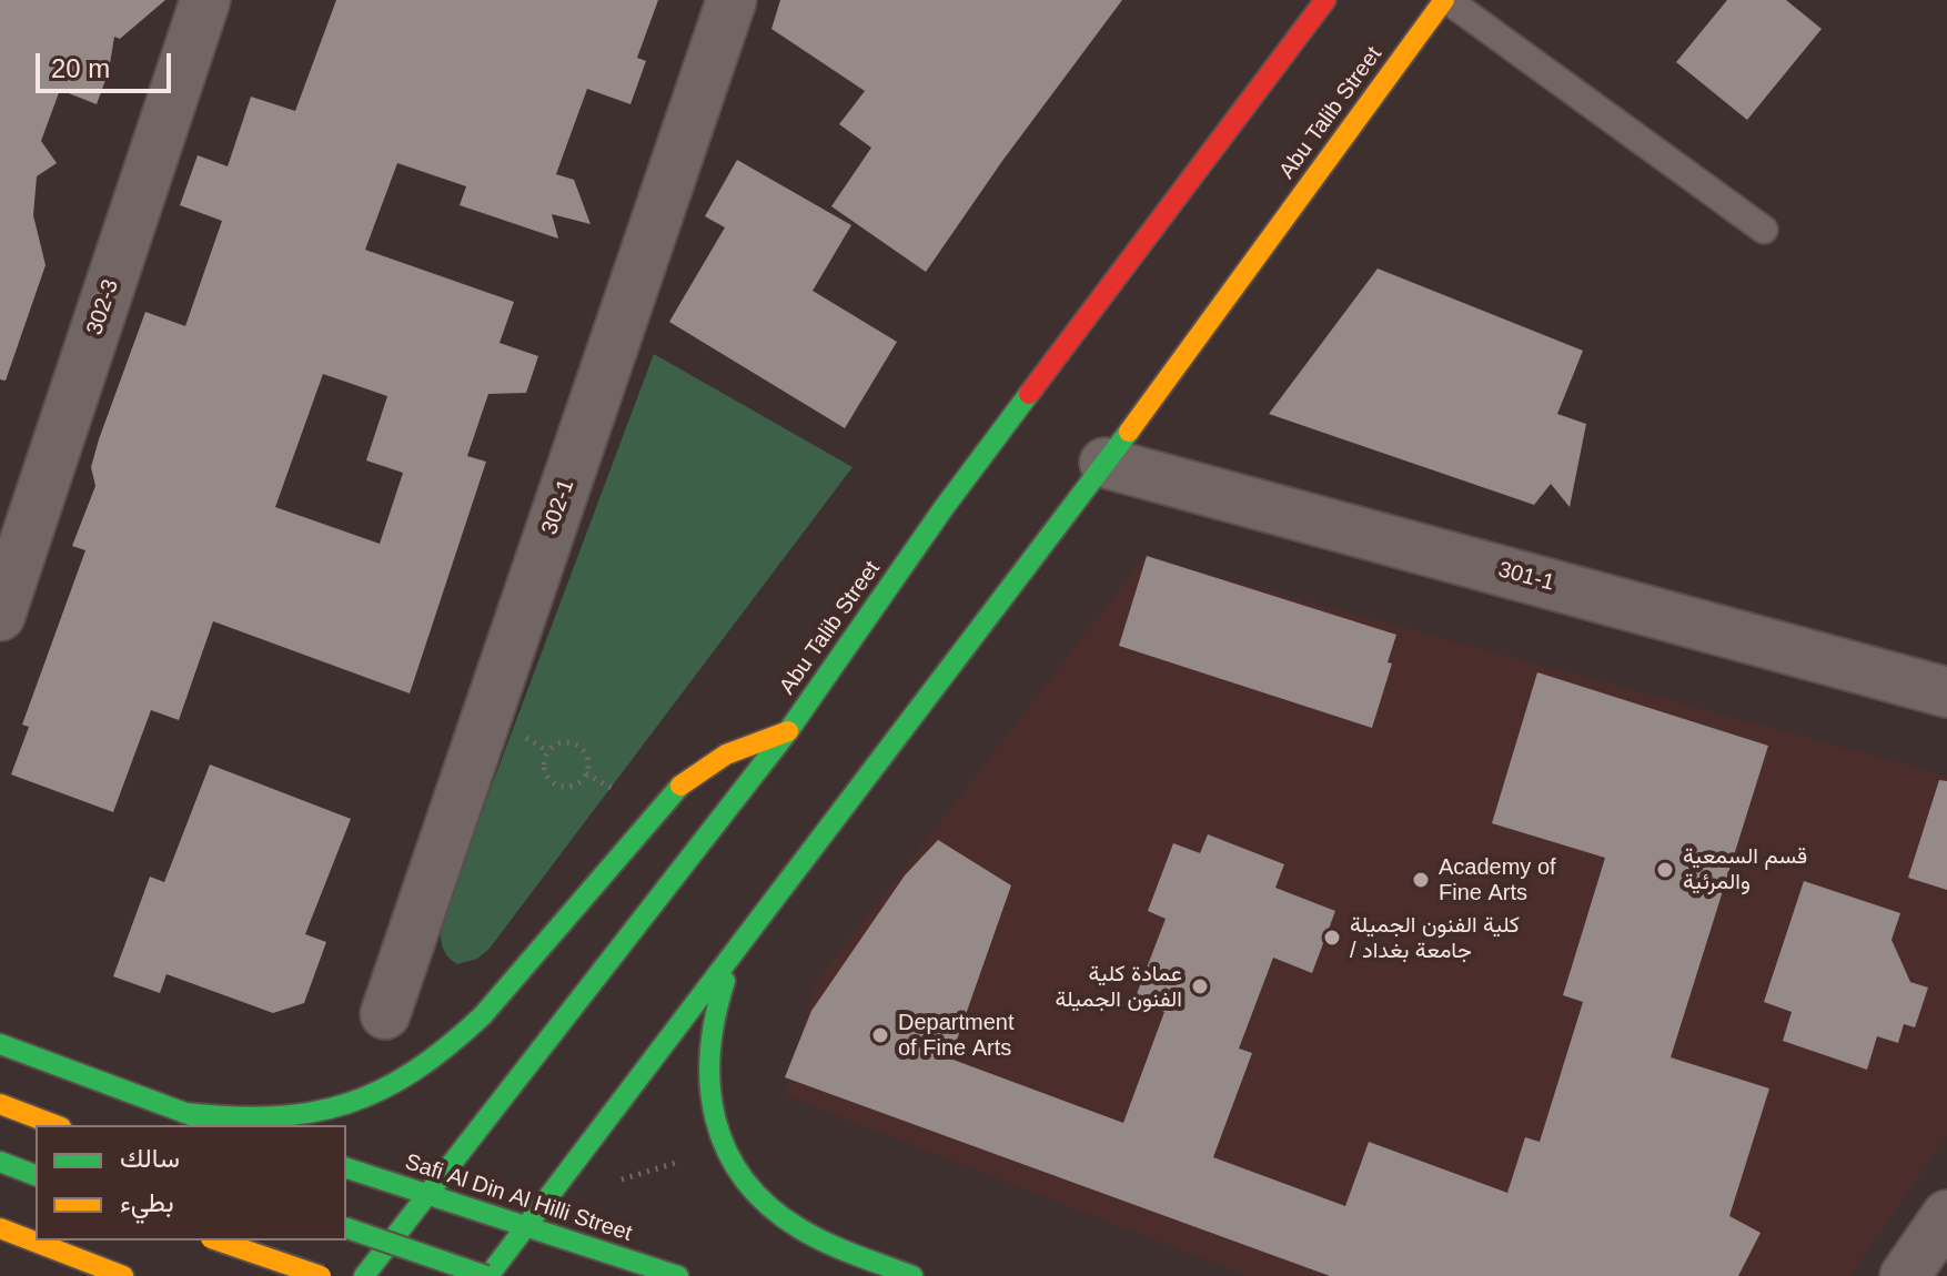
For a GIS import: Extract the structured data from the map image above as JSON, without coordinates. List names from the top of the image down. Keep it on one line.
{"streets":{"main road":["Abu Talib Street","Safi Al Din Al Hilli Street"],"street":["302-3","302-1","301-1"]},"crossings":[["Abu Talib Street","301-1"],["Abu Talib Street","Safi Al Din Al Hilli Street"]],"places":["قسم السمعية والمرئية","Academy of Fine Arts","كلية الفنون الجميلة / جامعة بغداد","عمادة كلية الفنون الجميلة","Department of Fine Arts"],"legend":["سالك","بطيء"],"scale_bar":"20 m"}
